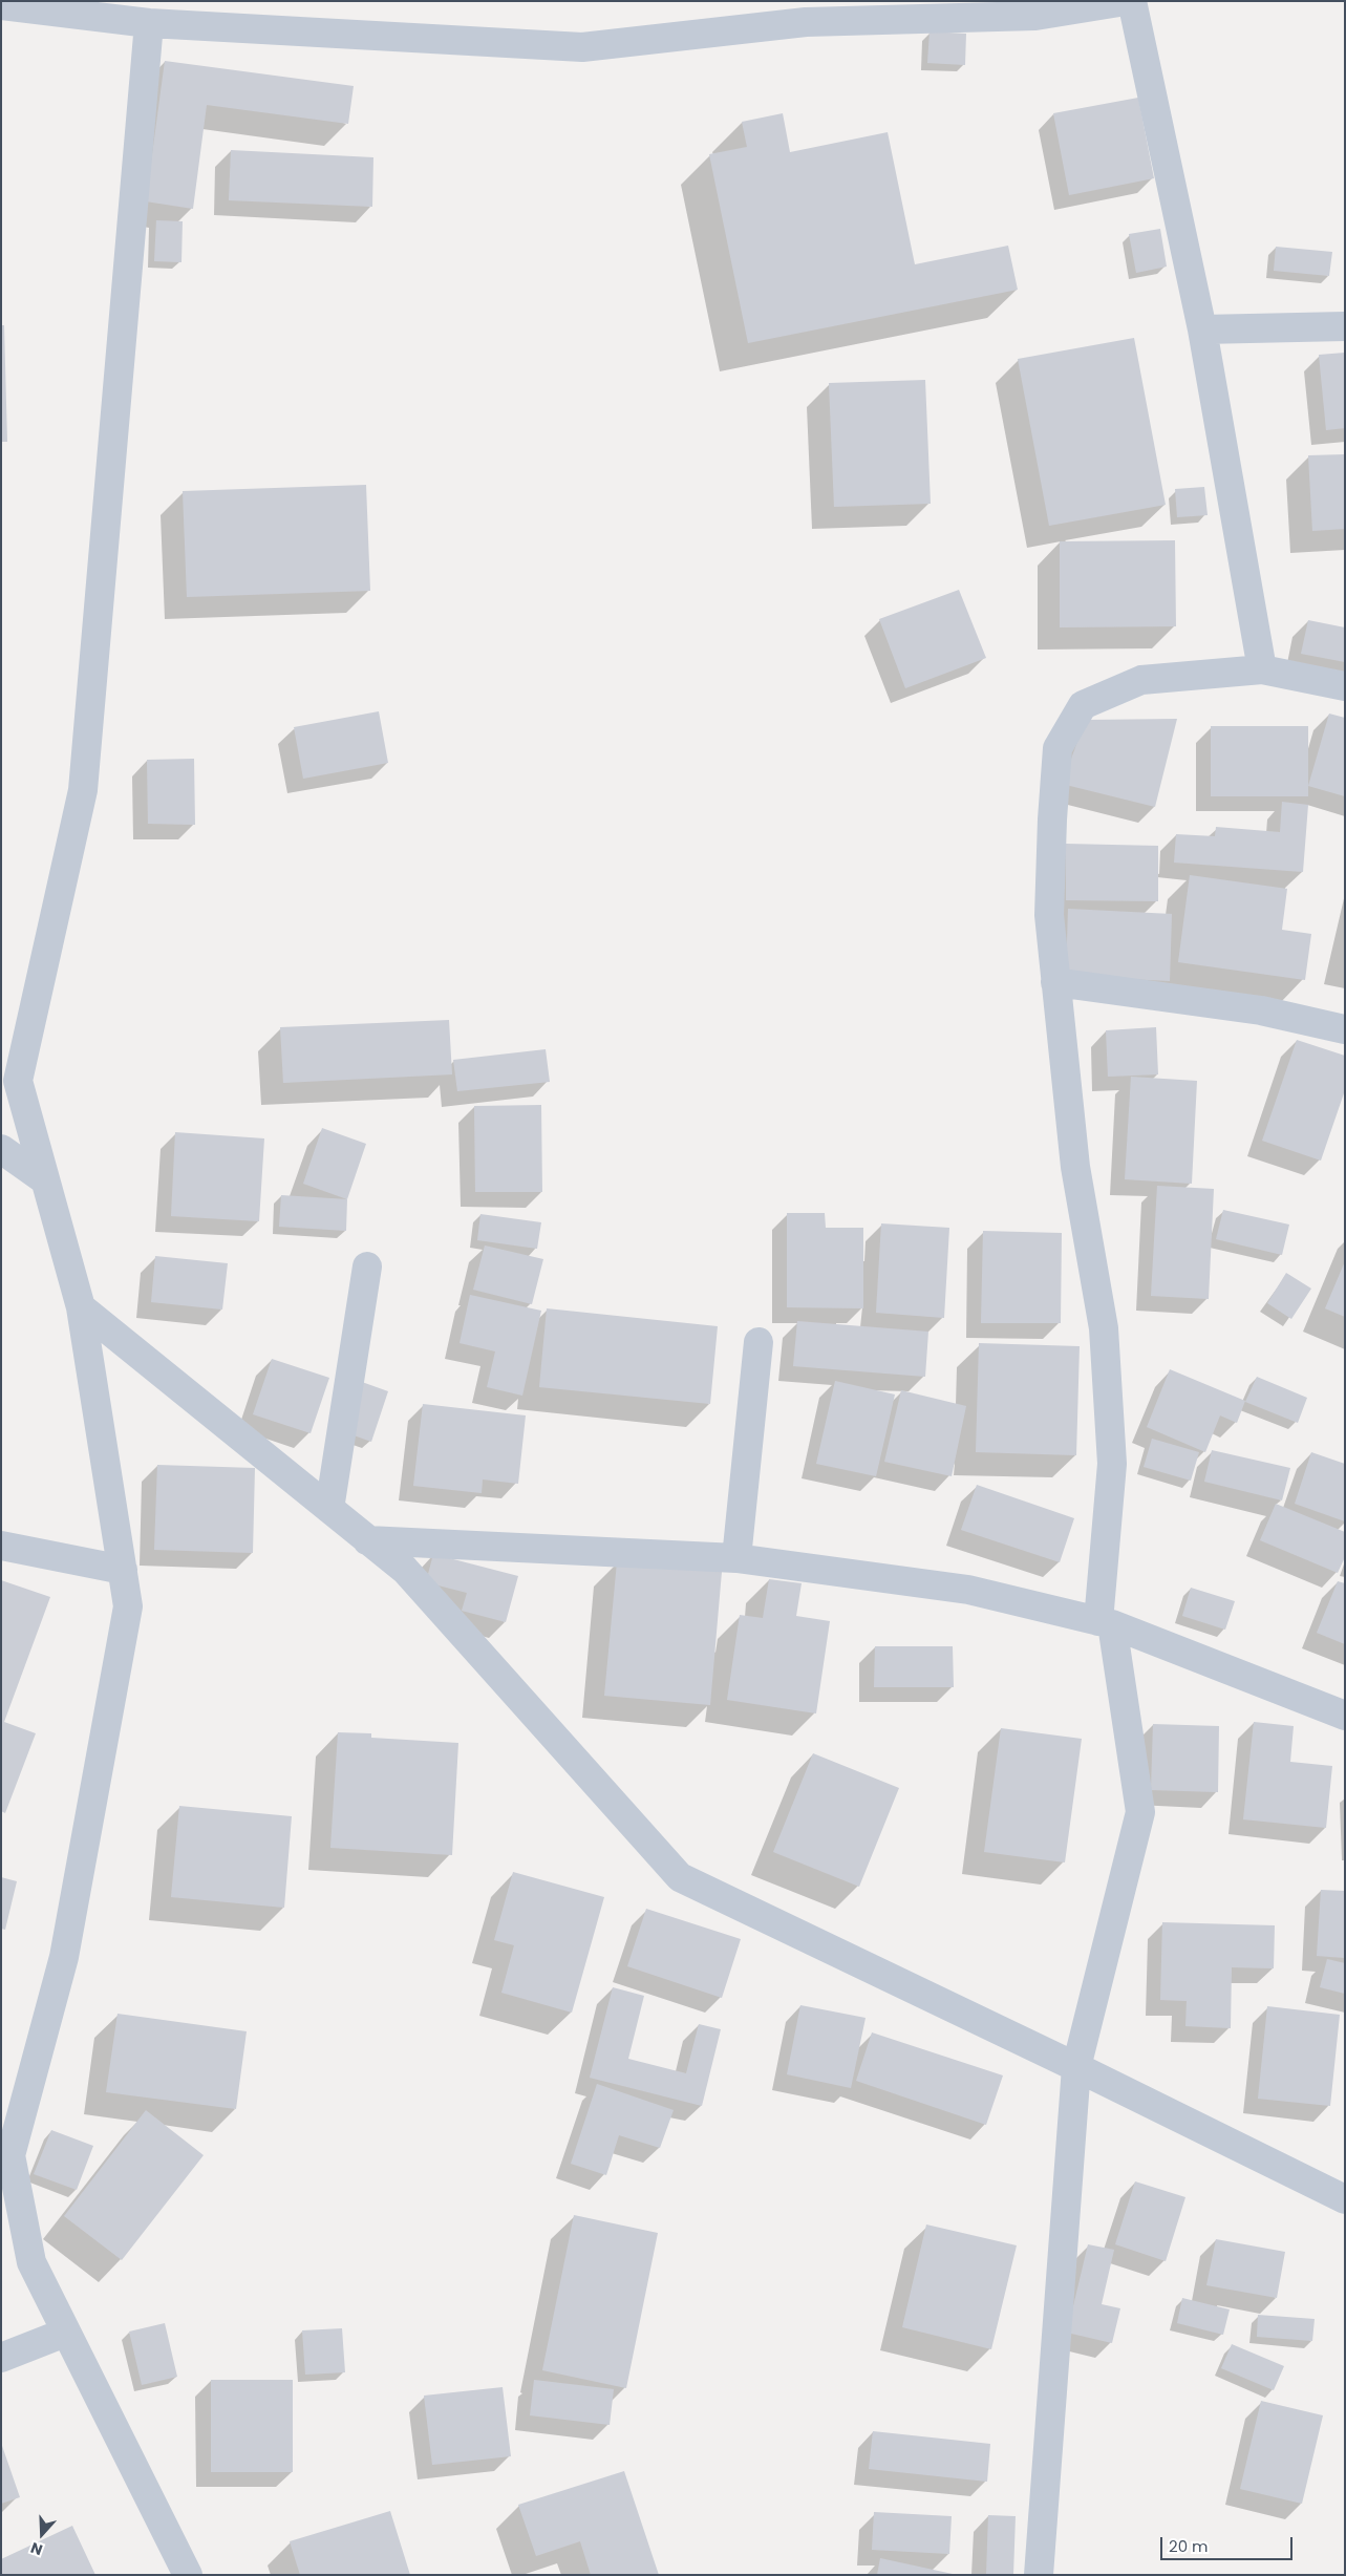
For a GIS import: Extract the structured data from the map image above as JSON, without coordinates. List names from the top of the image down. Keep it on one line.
{"scale_bar":"20 m","north":"bottom"}
